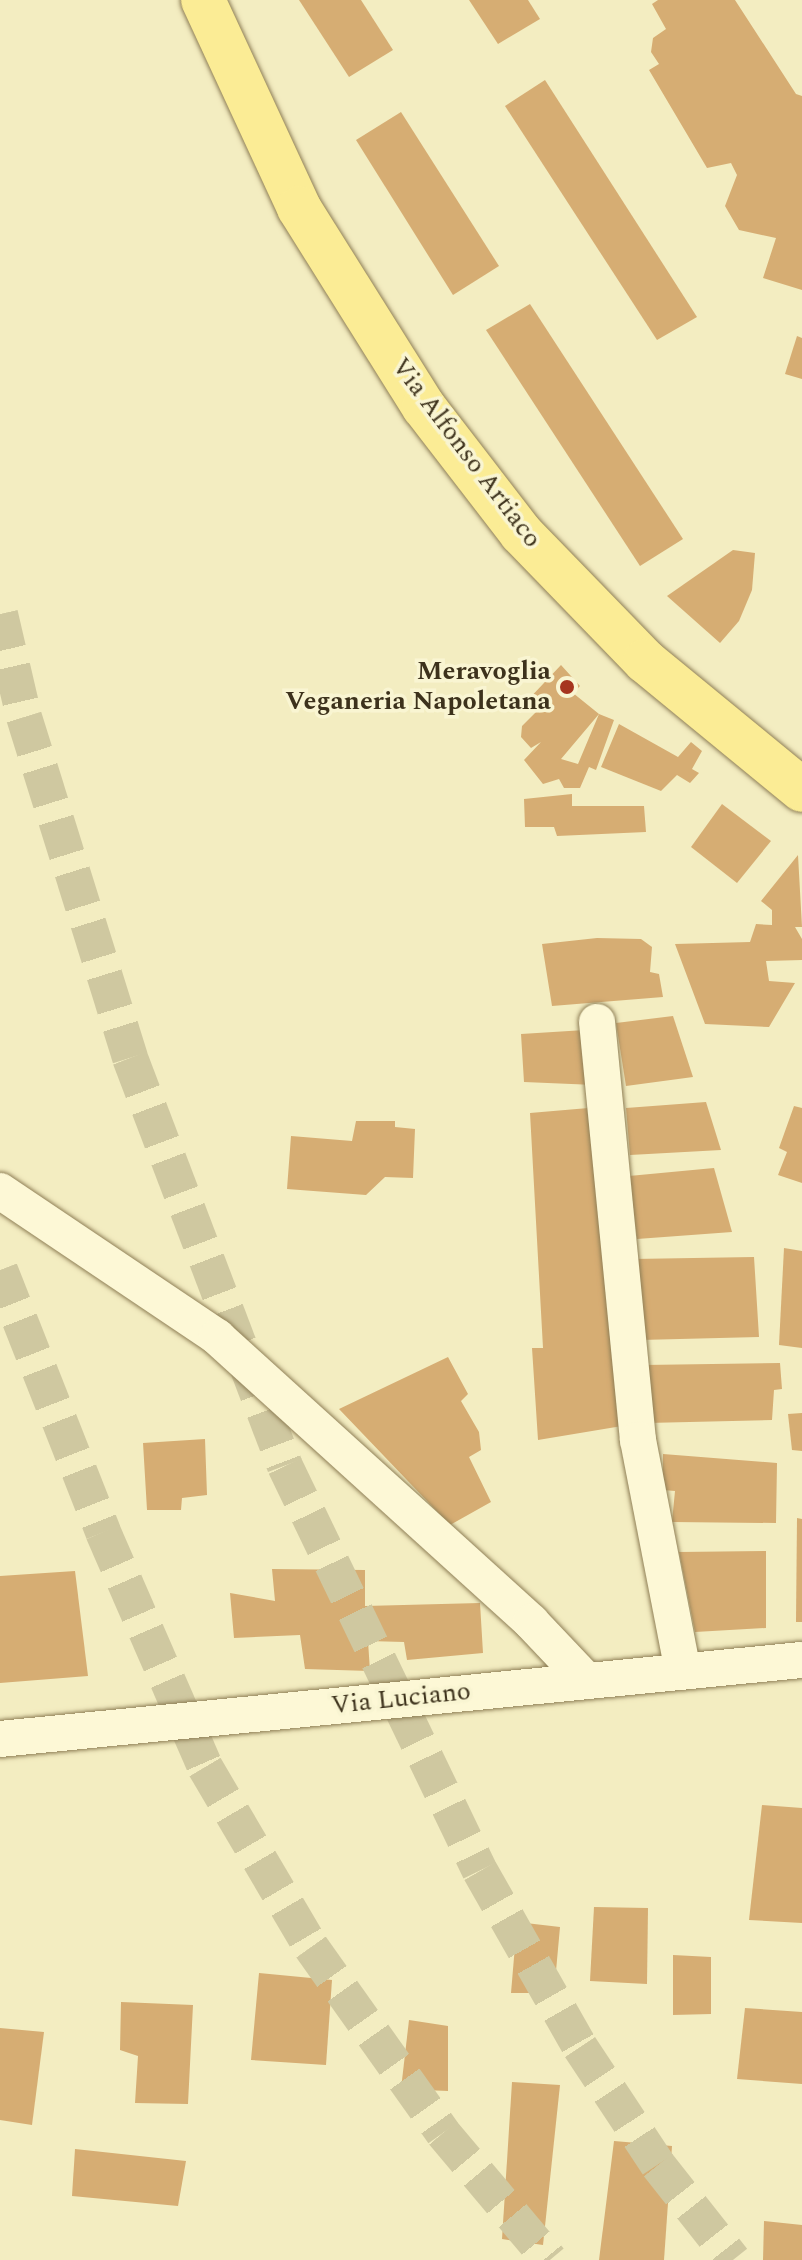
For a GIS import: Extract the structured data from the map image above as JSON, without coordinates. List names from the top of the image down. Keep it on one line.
{"streets":{"main road":["Via Alfonso Artiaco"],"street":["Via Luciano"]},"places":["Meravoglia Veganeria Napoletana"]}
